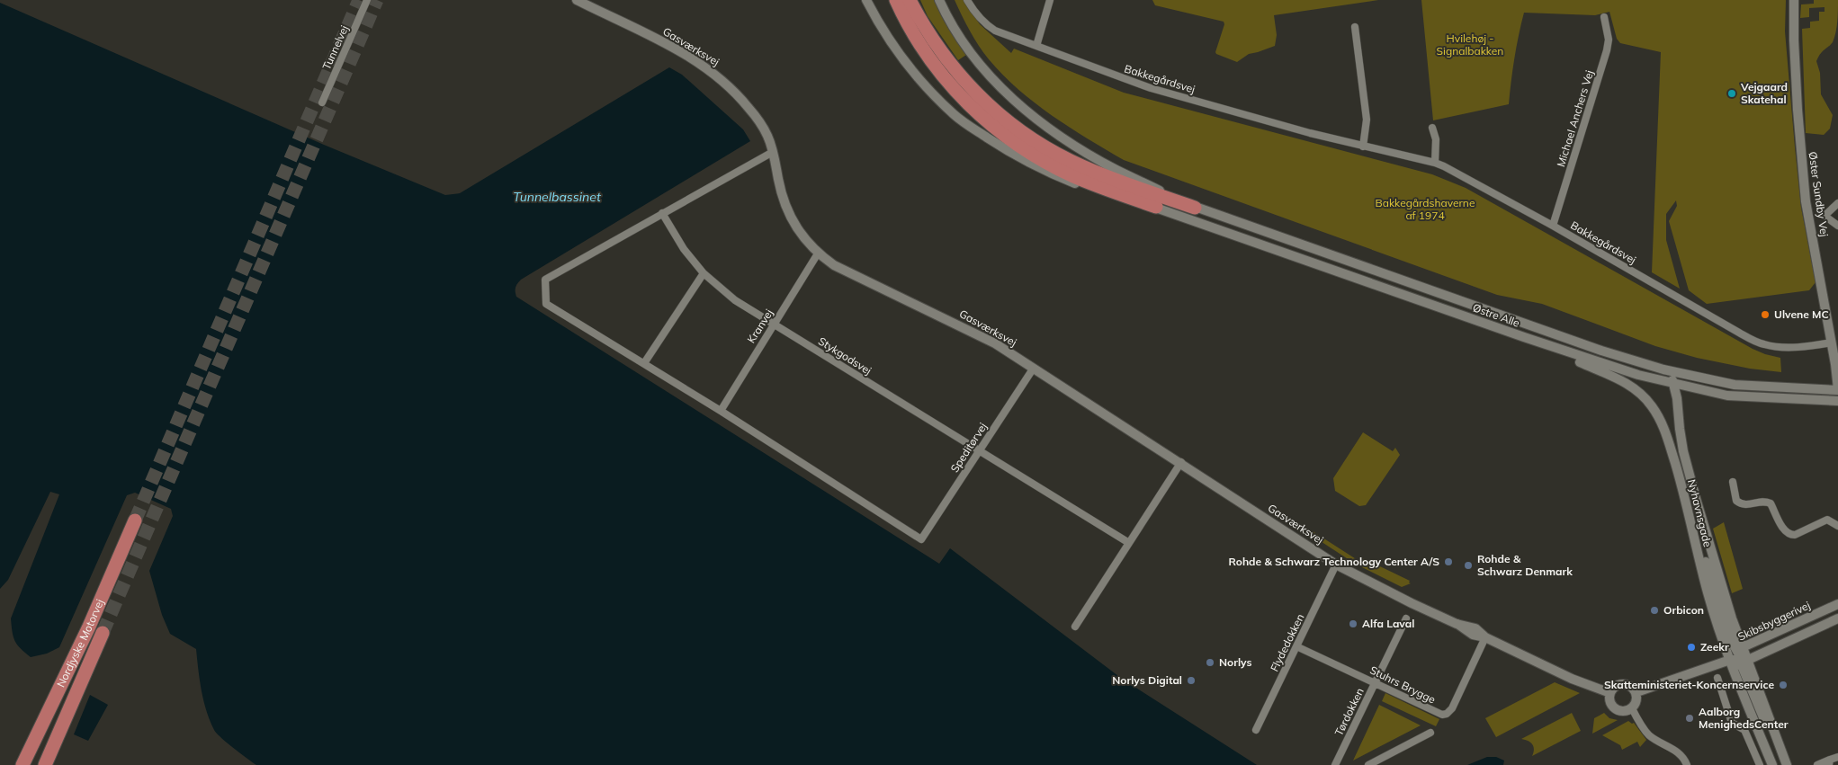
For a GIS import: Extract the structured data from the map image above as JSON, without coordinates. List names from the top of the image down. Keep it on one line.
{"streets":{"highway":["Nordjyske Motorvej"],"street":["Gasværksvej","Tunnelvej","Bakkegårdsvej","Michael Anchers Vej","Øster Sundby Vej","Østre Alle","Kranvej","Stykgodsvej","Speditørvej","Nyhavnsgade","Skibsbyggerivej","Flydedokken","Stuhrs Brygge","Tørdokken"]},"crossings":[["Gasværksvej","Kranvej"],["Gasværksvej","Speditørvej"],["Gasværksvej","Flydedokken"],["Gasværksvej","Stuhrs Brygge"],["Bakkegårdsvej","Michael Anchers Vej"],["Bakkegårdsvej","Øster Sundby Vej"],["Øster Sundby Vej","Østre Alle"],["Østre Alle","Nyhavnsgade"],["Kranvej","Stykgodsvej"],["Kranvej","Speditørvej"],["Stykgodsvej","Speditørvej"],["Nyhavnsgade","Skibsbyggerivej"],["Flydedokken","Stuhrs Brygge"],["Stuhrs Brygge","Tørdokken"]],"water":["Tunnelbassinet"],"parks":["Hvilehøj - Signalbakken","Bakkegårdshaverne af 1974"],"places":["Vejgaard Skatehal","Ulvene MC","Rohde & Schwarz Technology Center A/S","Rohde & Schwarz Denmark","Orbicon","Alfa Laval","Zeekr","Norlys","Norlys Digital","Skatteministeriet-Koncernservice","Aalborg MenighedsCenter"]}
